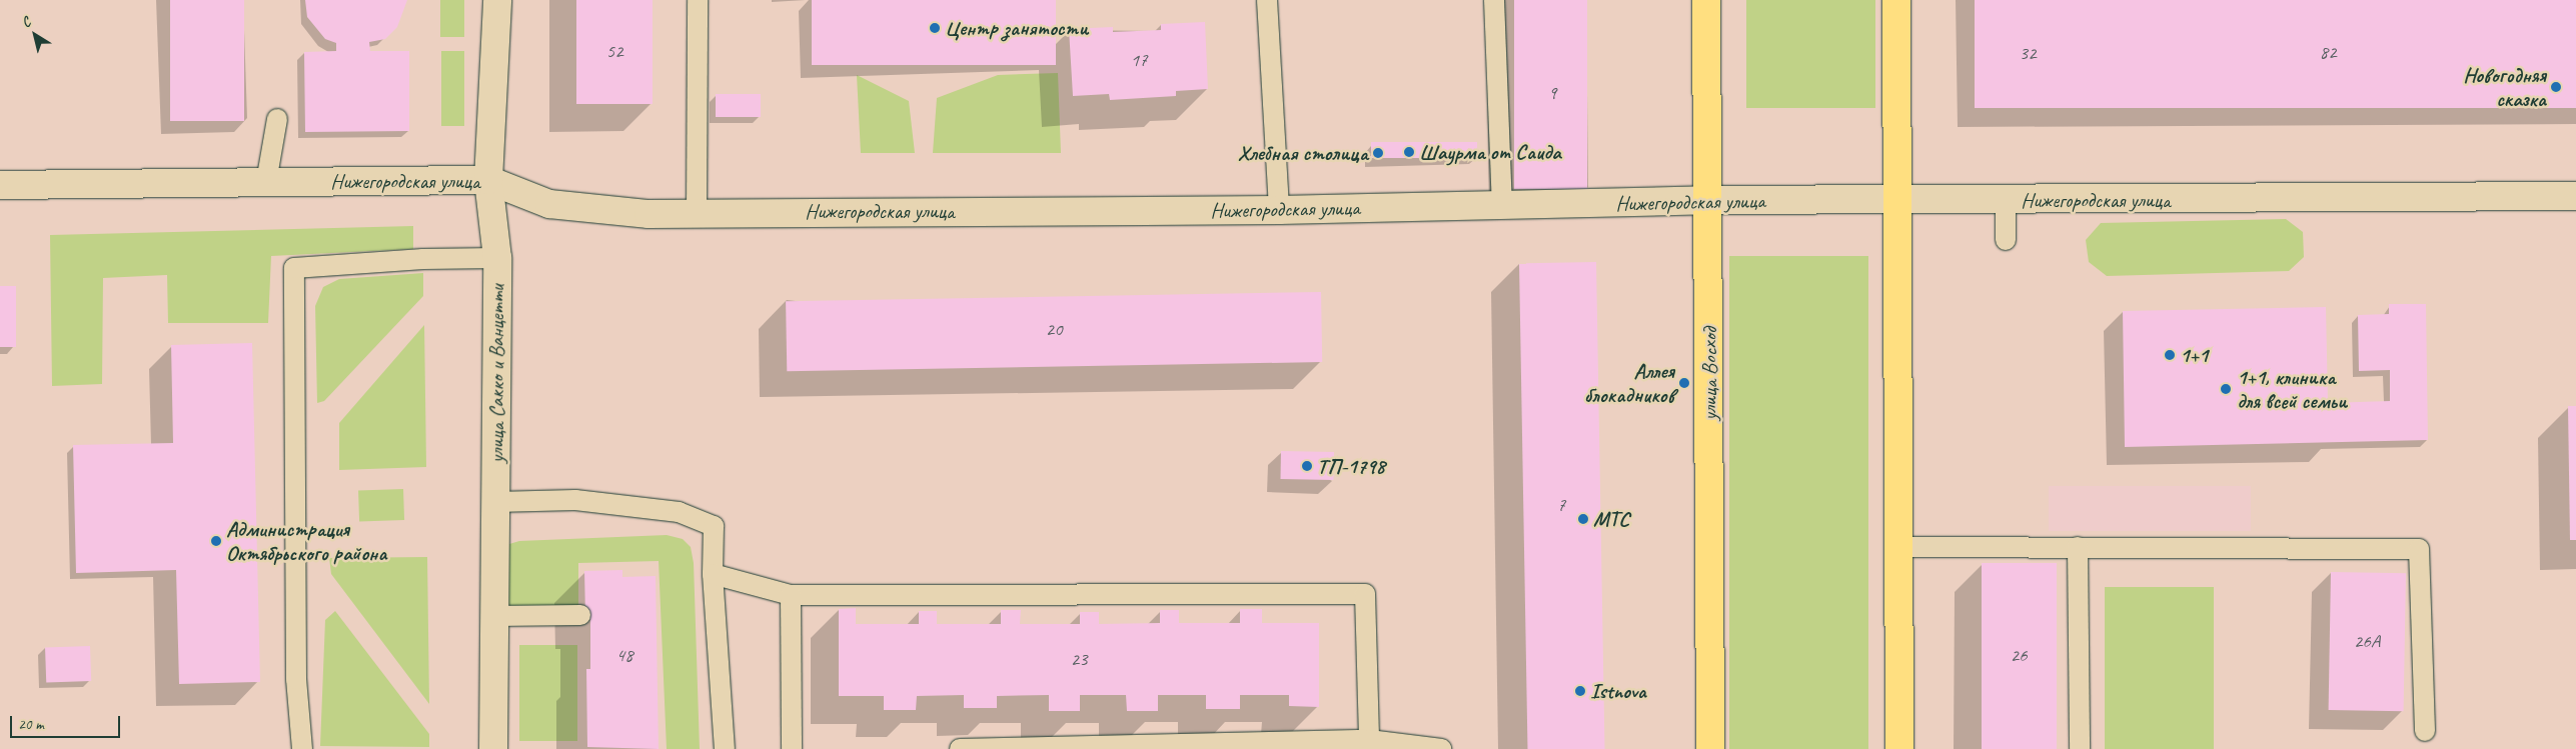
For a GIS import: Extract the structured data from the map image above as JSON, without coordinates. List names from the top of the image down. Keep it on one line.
{"streets":{"main road":["улица Восход"],"street":["Нижегородская улица","улица Сакко и Ванцетти"]},"crossings":[["Нижегородская улица","улица Сакко и Ванцетти"],["Нижегородская улица","улица Восход"]],"places":["Центр занятости","Новогодняя сказка","Шаурма от Саида","Хлебная столица","1+1","Аллея блокадников","1+1, клиника для всей семьи","ТП-1798","МТС","Администрация Октябрьского района","Istnova"],"house_numbers":["52","82","32","17","9","20","7","26А","48","26","23"],"scale_bar":"20 m","north":"top left"}
